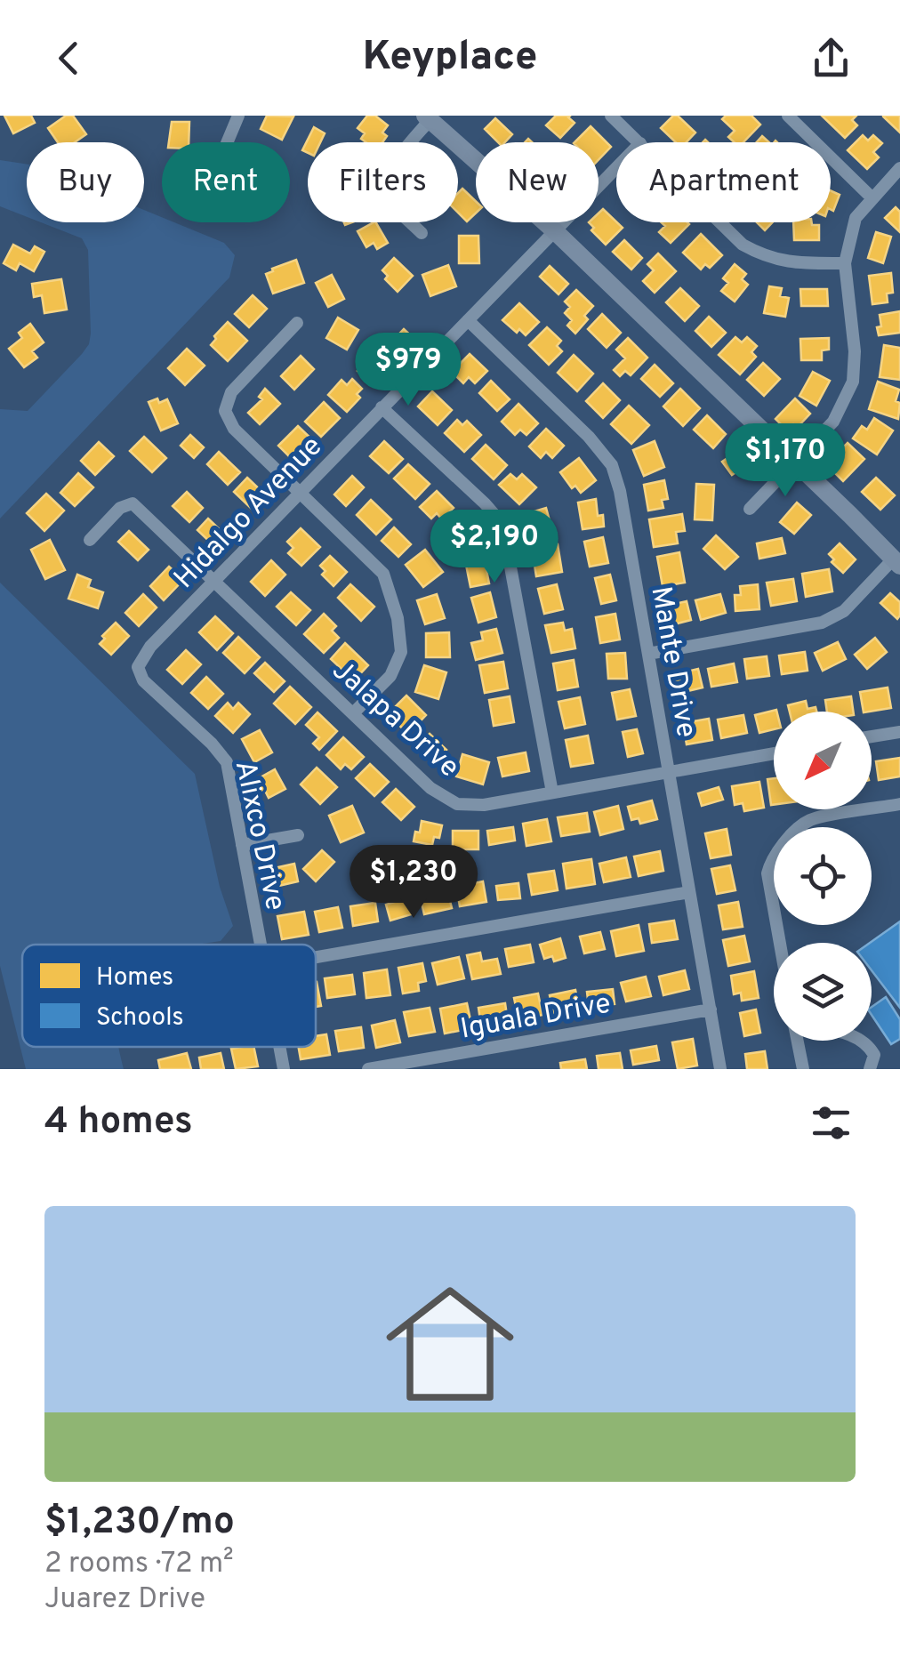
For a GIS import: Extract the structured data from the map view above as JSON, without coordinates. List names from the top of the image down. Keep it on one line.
{"streets":{"street":["Hidalgo Avenue","Mante Drive","Jalapa Drive","Alixco Drive","Iguala Drive"]},"crossings":[["Hidalgo Avenue","Mante Drive"],["Hidalgo Avenue","Jalapa Drive"],["Hidalgo Avenue","Alixco Drive"],["Mante Drive","Jalapa Drive"],["Mante Drive","Iguala Drive"]],"legend":["Homes","Schools"],"north":"bottom left","page":{"header":"Keyplace","chip":["Buy","Rent","Filters","New","Apartment"],"price":["$979","$1,170","$2,190","$1,230"],"heading":"4 homes","list":[{"name":"$1,230/mo","note":"2 rooms · 72 m² · Juarez Drive"}]}}
